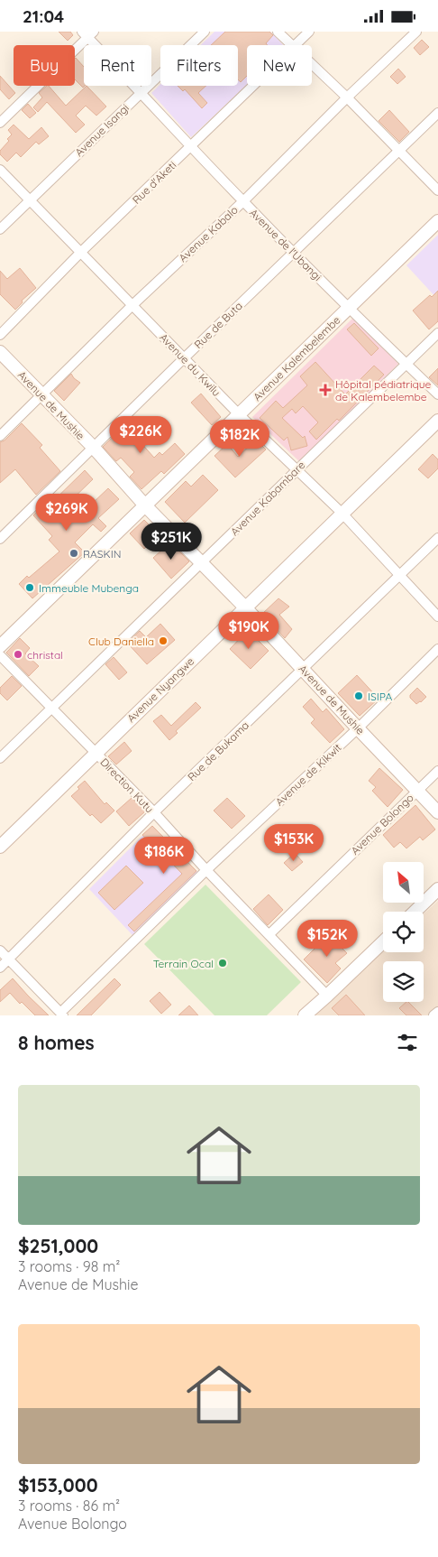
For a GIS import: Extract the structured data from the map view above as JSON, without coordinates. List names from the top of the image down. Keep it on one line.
{"streets":{"street":["Avenue Isangi","Rue d'Aketi","Avenue Kabalo","Avenue de l'Ubangi","Rue de Buta","Avenue Kalembelembe","Avenue du Kwilu","Avenue de Mushie","Avenue Kabambare","Avenue Nyangwe","Rue de Bukama","Avenue de Kikwit","Direction Kutu","Avenue Bolongo"]},"crossings":[["Avenue Isangi","Avenue de l'Ubangi"],["Avenue Isangi","Avenue du Kwilu"],["Rue d'Aketi","Avenue de l'Ubangi"],["Rue d'Aketi","Avenue du Kwilu"],["Avenue Kabalo","Avenue de l'Ubangi"],["Avenue Kabalo","Avenue du Kwilu"],["Avenue Kabalo","Avenue de Mushie"],["Avenue de l'Ubangi","Rue de Buta"],["Avenue de l'Ubangi","Avenue Kalembelembe"],["Avenue de l'Ubangi","Avenue Kabambare"],["Rue de Buta","Avenue du Kwilu"],["Rue de Buta","Avenue de Mushie"],["Avenue Kalembelembe","Avenue du Kwilu"],["Avenue Kalembelembe","Avenue de Mushie"],["Avenue du Kwilu","Avenue Kabambare"],["Avenue du Kwilu","Avenue Nyangwe"],["Avenue du Kwilu","Rue de Bukama"],["Avenue de Mushie","Avenue Kabambare"],["Avenue de Mushie","Avenue Nyangwe"],["Avenue de Mushie","Rue de Bukama"],["Avenue de Mushie","Avenue de Kikwit"],["Avenue de Mushie","Avenue Bolongo"],["Avenue Kabambare","Direction Kutu"],["Avenue Nyangwe","Direction Kutu"],["Rue de Bukama","Direction Kutu"],["Avenue de Kikwit","Direction Kutu"],["Direction Kutu","Avenue Bolongo"]],"places":{"health":["Hôpital pédiatrique de Kalembelembe"],"other":["RASKIN","Immeuble Mubenga","Club Daniella","christal","ISIPA","Terrain Ocal"]},"north":"top left","page":{"status":"21:04","chip":["Buy","Rent","Filters","New"],"price":["$226K","$182K","$269K","$251K","$190K","$153K","$186K","$152K"],"heading":"8 homes","list":[{"name":"$251,000","note":"3 rooms · 98 m² · Avenue de Mushie"},{"name":"$153,000","note":"3 rooms · 86 m² · Avenue Bolongo"}]}}
